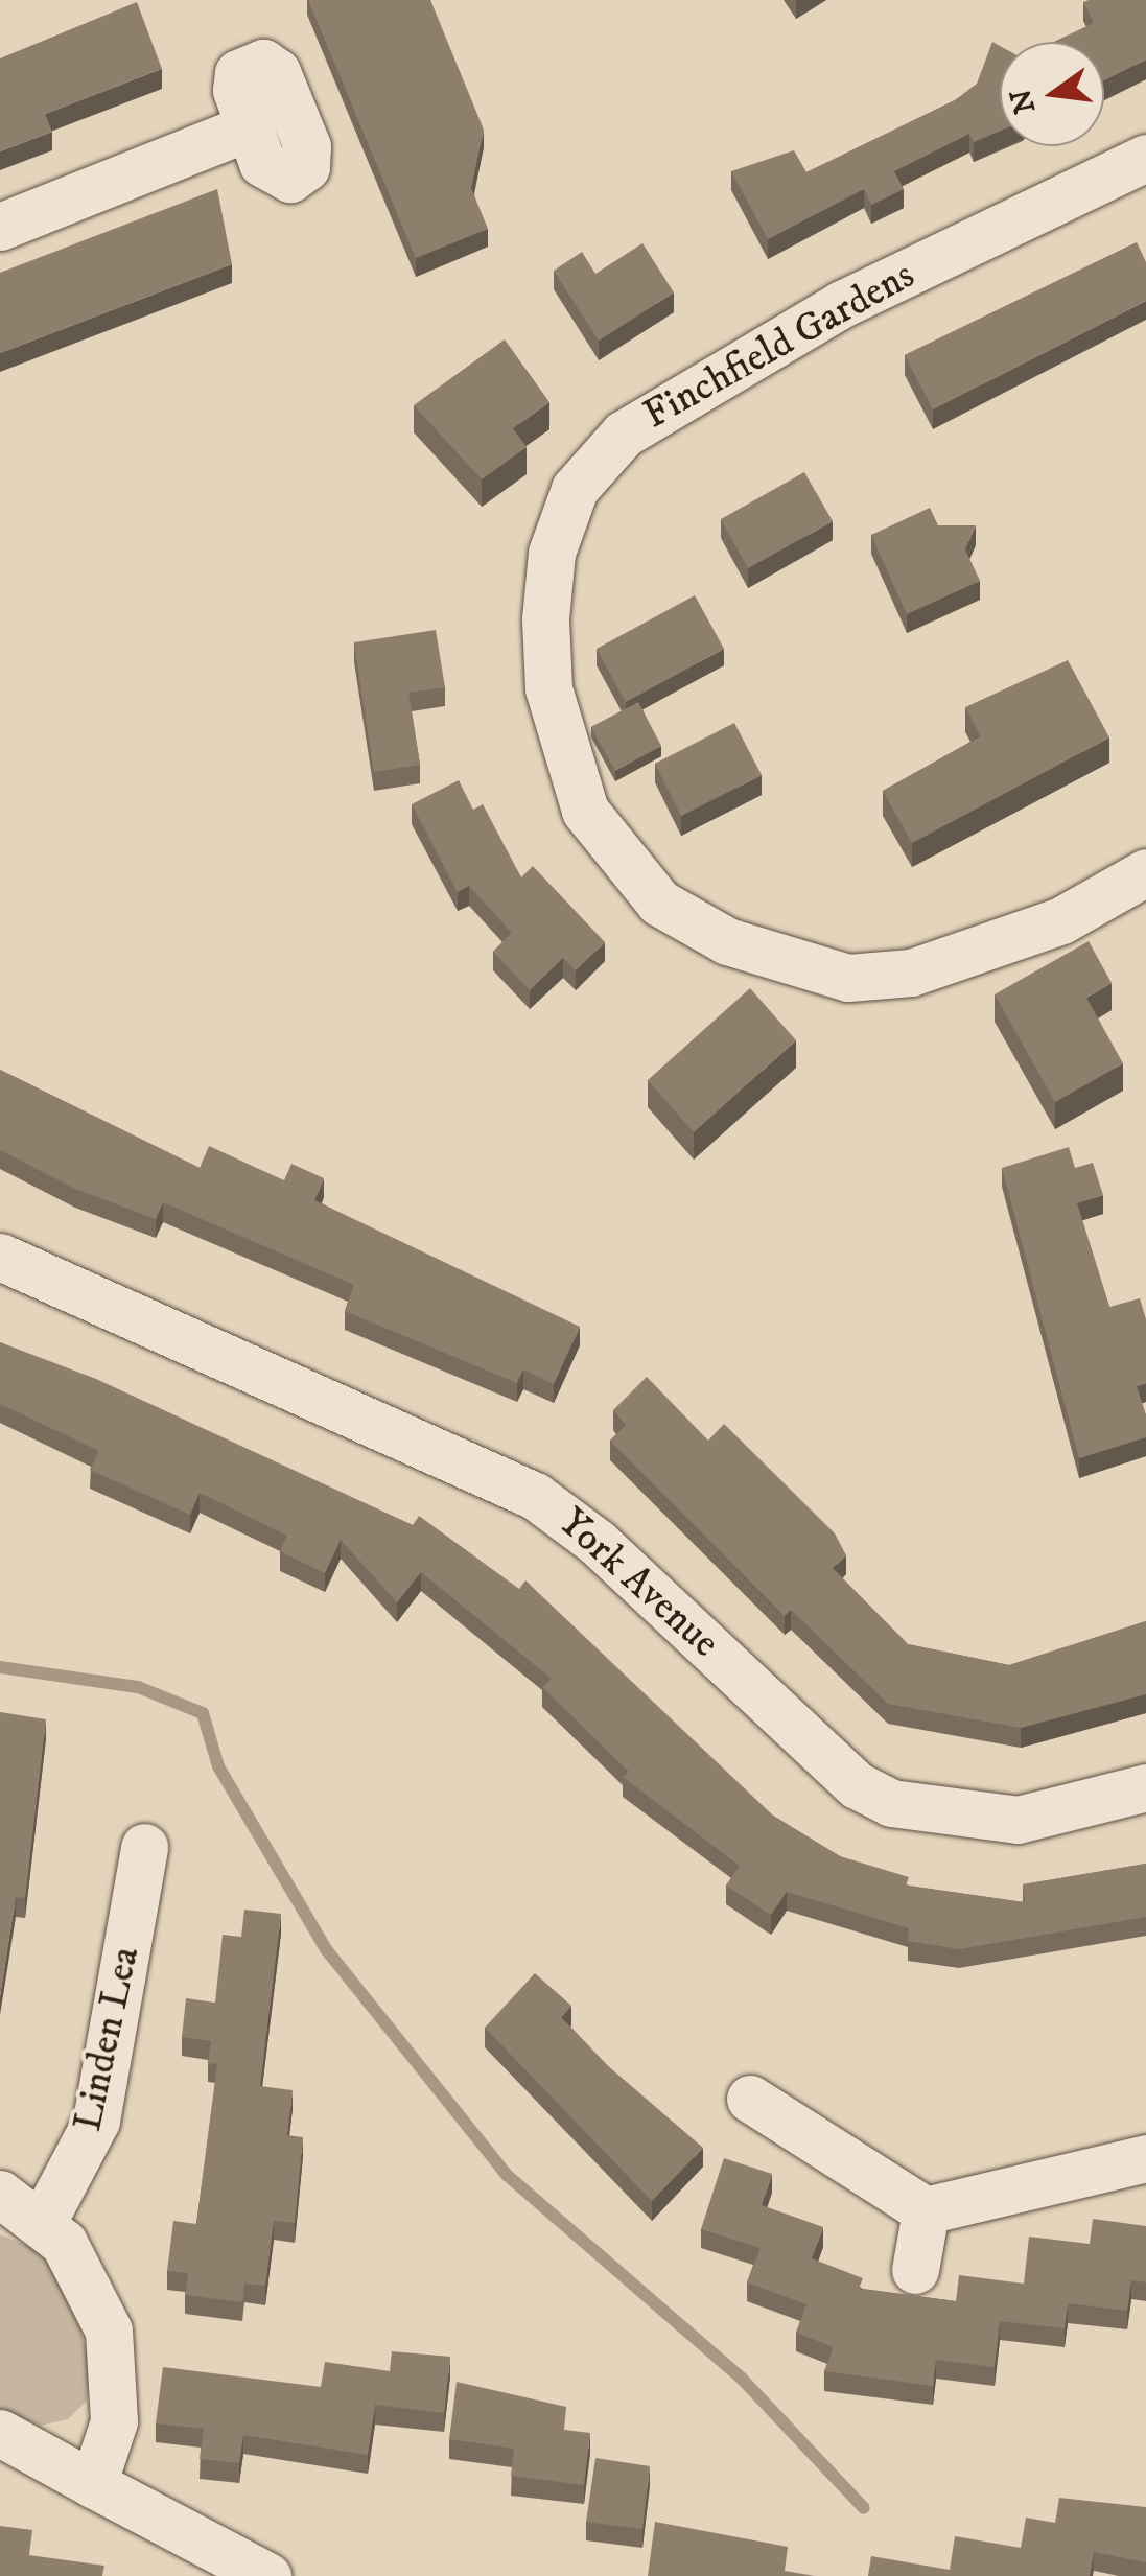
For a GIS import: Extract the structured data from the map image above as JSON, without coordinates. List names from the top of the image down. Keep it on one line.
{"streets":{"street":["Finchfield Gardens","York Avenue","Linden Lea"]},"north":"left"}
